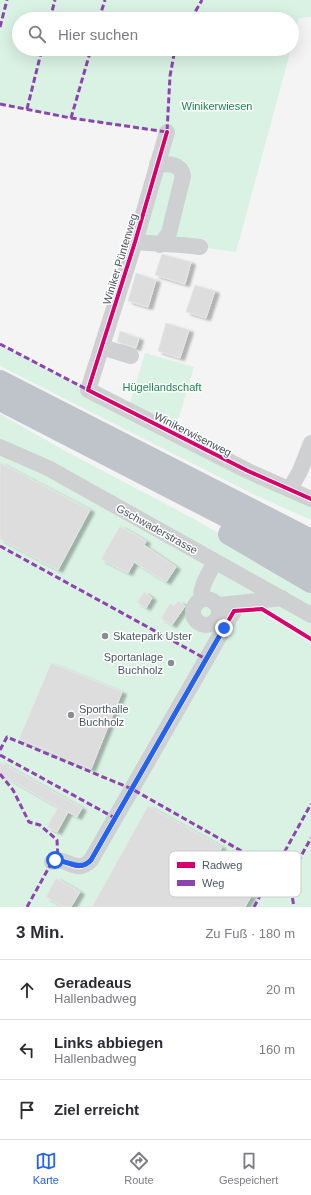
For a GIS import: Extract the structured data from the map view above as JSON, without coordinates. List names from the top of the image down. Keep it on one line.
{"streets":{"street":["Winiker Püntenweg","Winikerwisenweg","Gschwaderstrasse"]},"crossings":[["Winiker Püntenweg","Winikerwisenweg"]],"parks":["Winikerwiesen","Hügellandschaft"],"places":["Skatepark Uster","Sportanlage Buchholz","Sporthalle Buchholz"],"legend":["Radweg","Weg"],"page":{"search":"Hier suchen","heading":["3 Min.","Zu Fuß · 180 m"],"list":[["Geradeaus","Hallenbadweg","20 m"],["Links abbiegen","Hallenbadweg","160 m"],"Ziel erreicht"],"nav":["Karte","Route","Gespeichert"]}}
